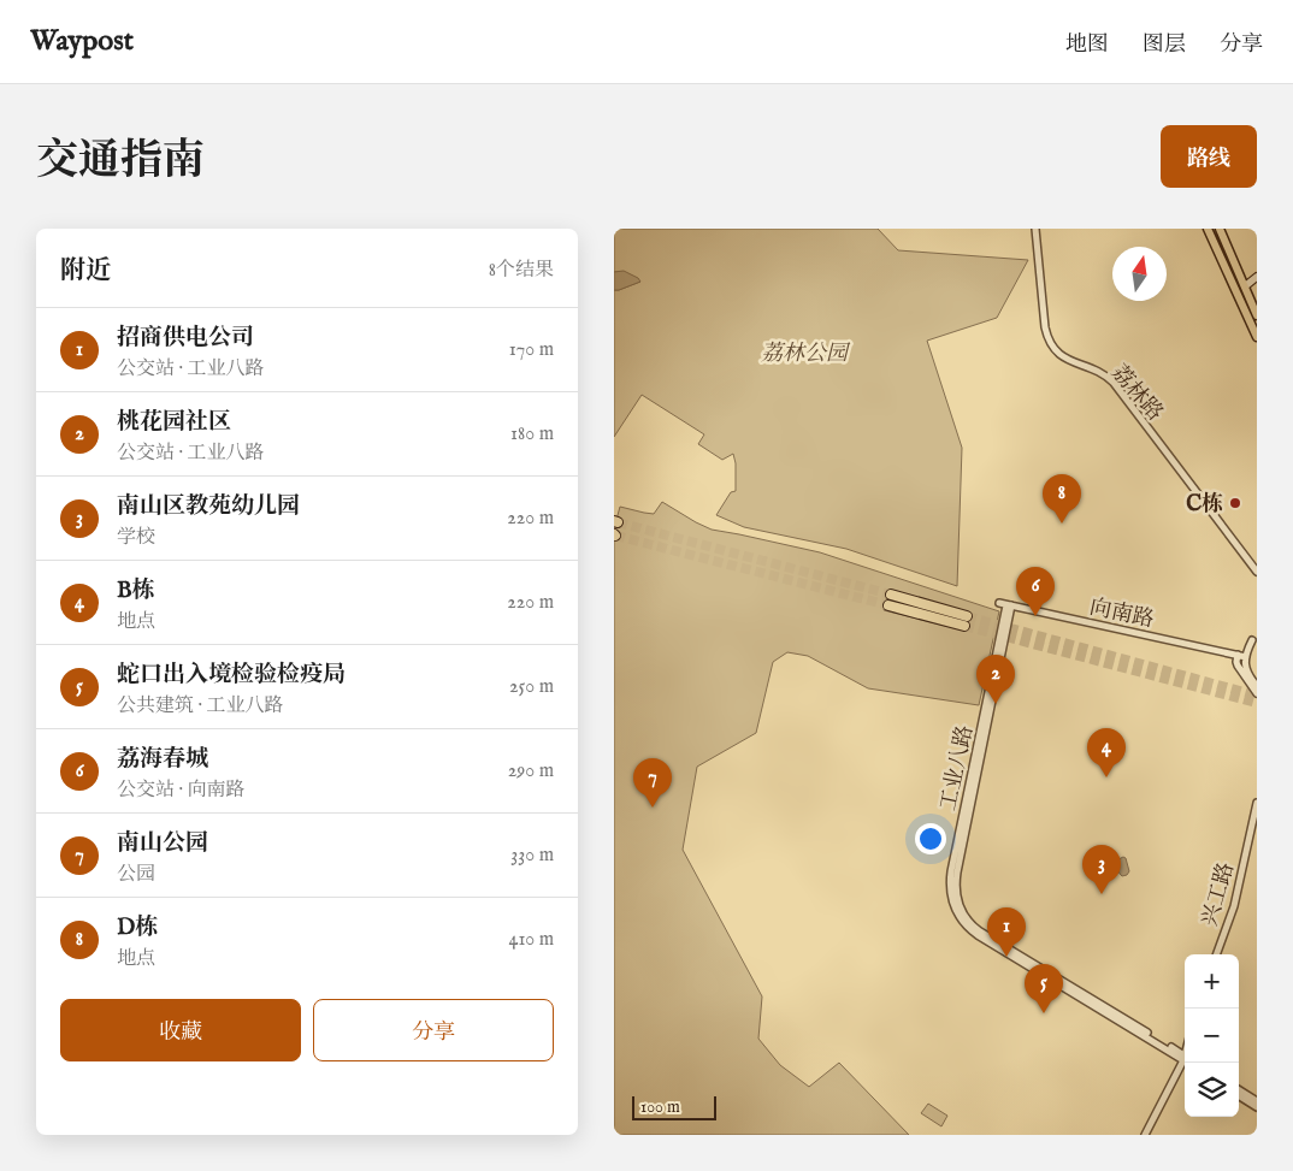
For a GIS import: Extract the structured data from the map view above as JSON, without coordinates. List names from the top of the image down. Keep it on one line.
{"streets":{"street":["荔林路","向南路","工业八路","兴工路"]},"crossings":[["向南路","工业八路"]],"parks":["荔林公园"],"places":["C栋"],"scale_bar":"100 m","north":"top","page":{"header":"Waypost","nav":["地图","图层","分享"],"title":"交通指南","buttons":["路线",["收藏","分享"]],"heading":["附近","8个结果"],"list":[{"mark":"1","name":"招商供电公司","note":"公交站 · 工业八路","value":"170 m"},{"mark":"2","name":"桃花园社区","note":"公交站 · 工业八路","value":"180 m"},{"mark":"3","name":"南山区教苑幼儿园","note":"学校","value":"220 m"},{"mark":"4","name":"B栋","note":"地点","value":"220 m"},{"mark":"5","name":"蛇口出入境检验检疫局","note":"公共建筑 · 工业八路","value":"250 m"},{"mark":"6","name":"荔海春城","note":"公交站 · 向南路","value":"290 m"},{"mark":"7","name":"南山公园","note":"公园","value":"330 m"},{"mark":"8","name":"D栋","note":"地点","value":"410 m"}],"pins":["8","6","2","4","7","3","1","5"],"map_buttons":["+","−"],"scale":"100 m"}}
